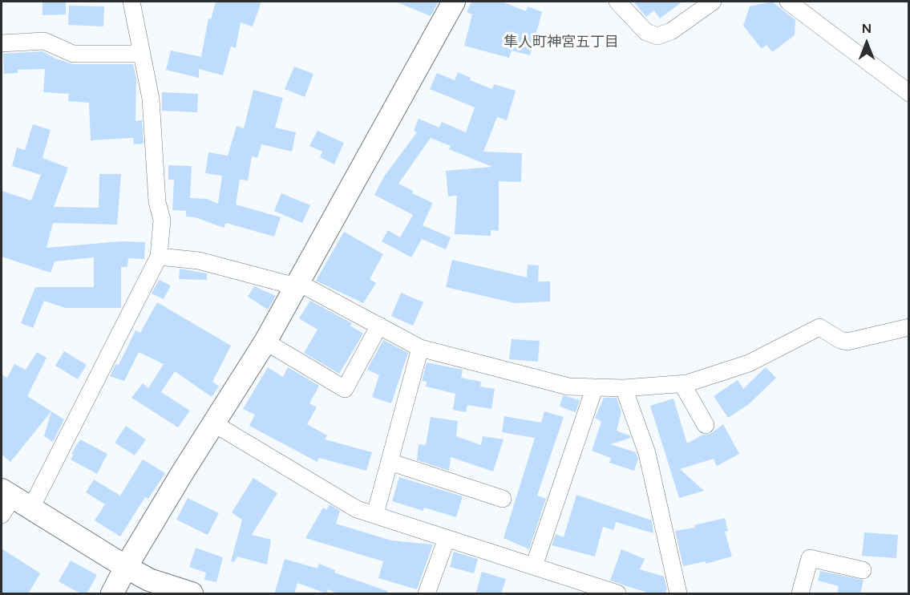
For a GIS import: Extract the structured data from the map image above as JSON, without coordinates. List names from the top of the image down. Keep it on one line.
{"districts":["隼人町神宮五丁目"],"north":"top"}
